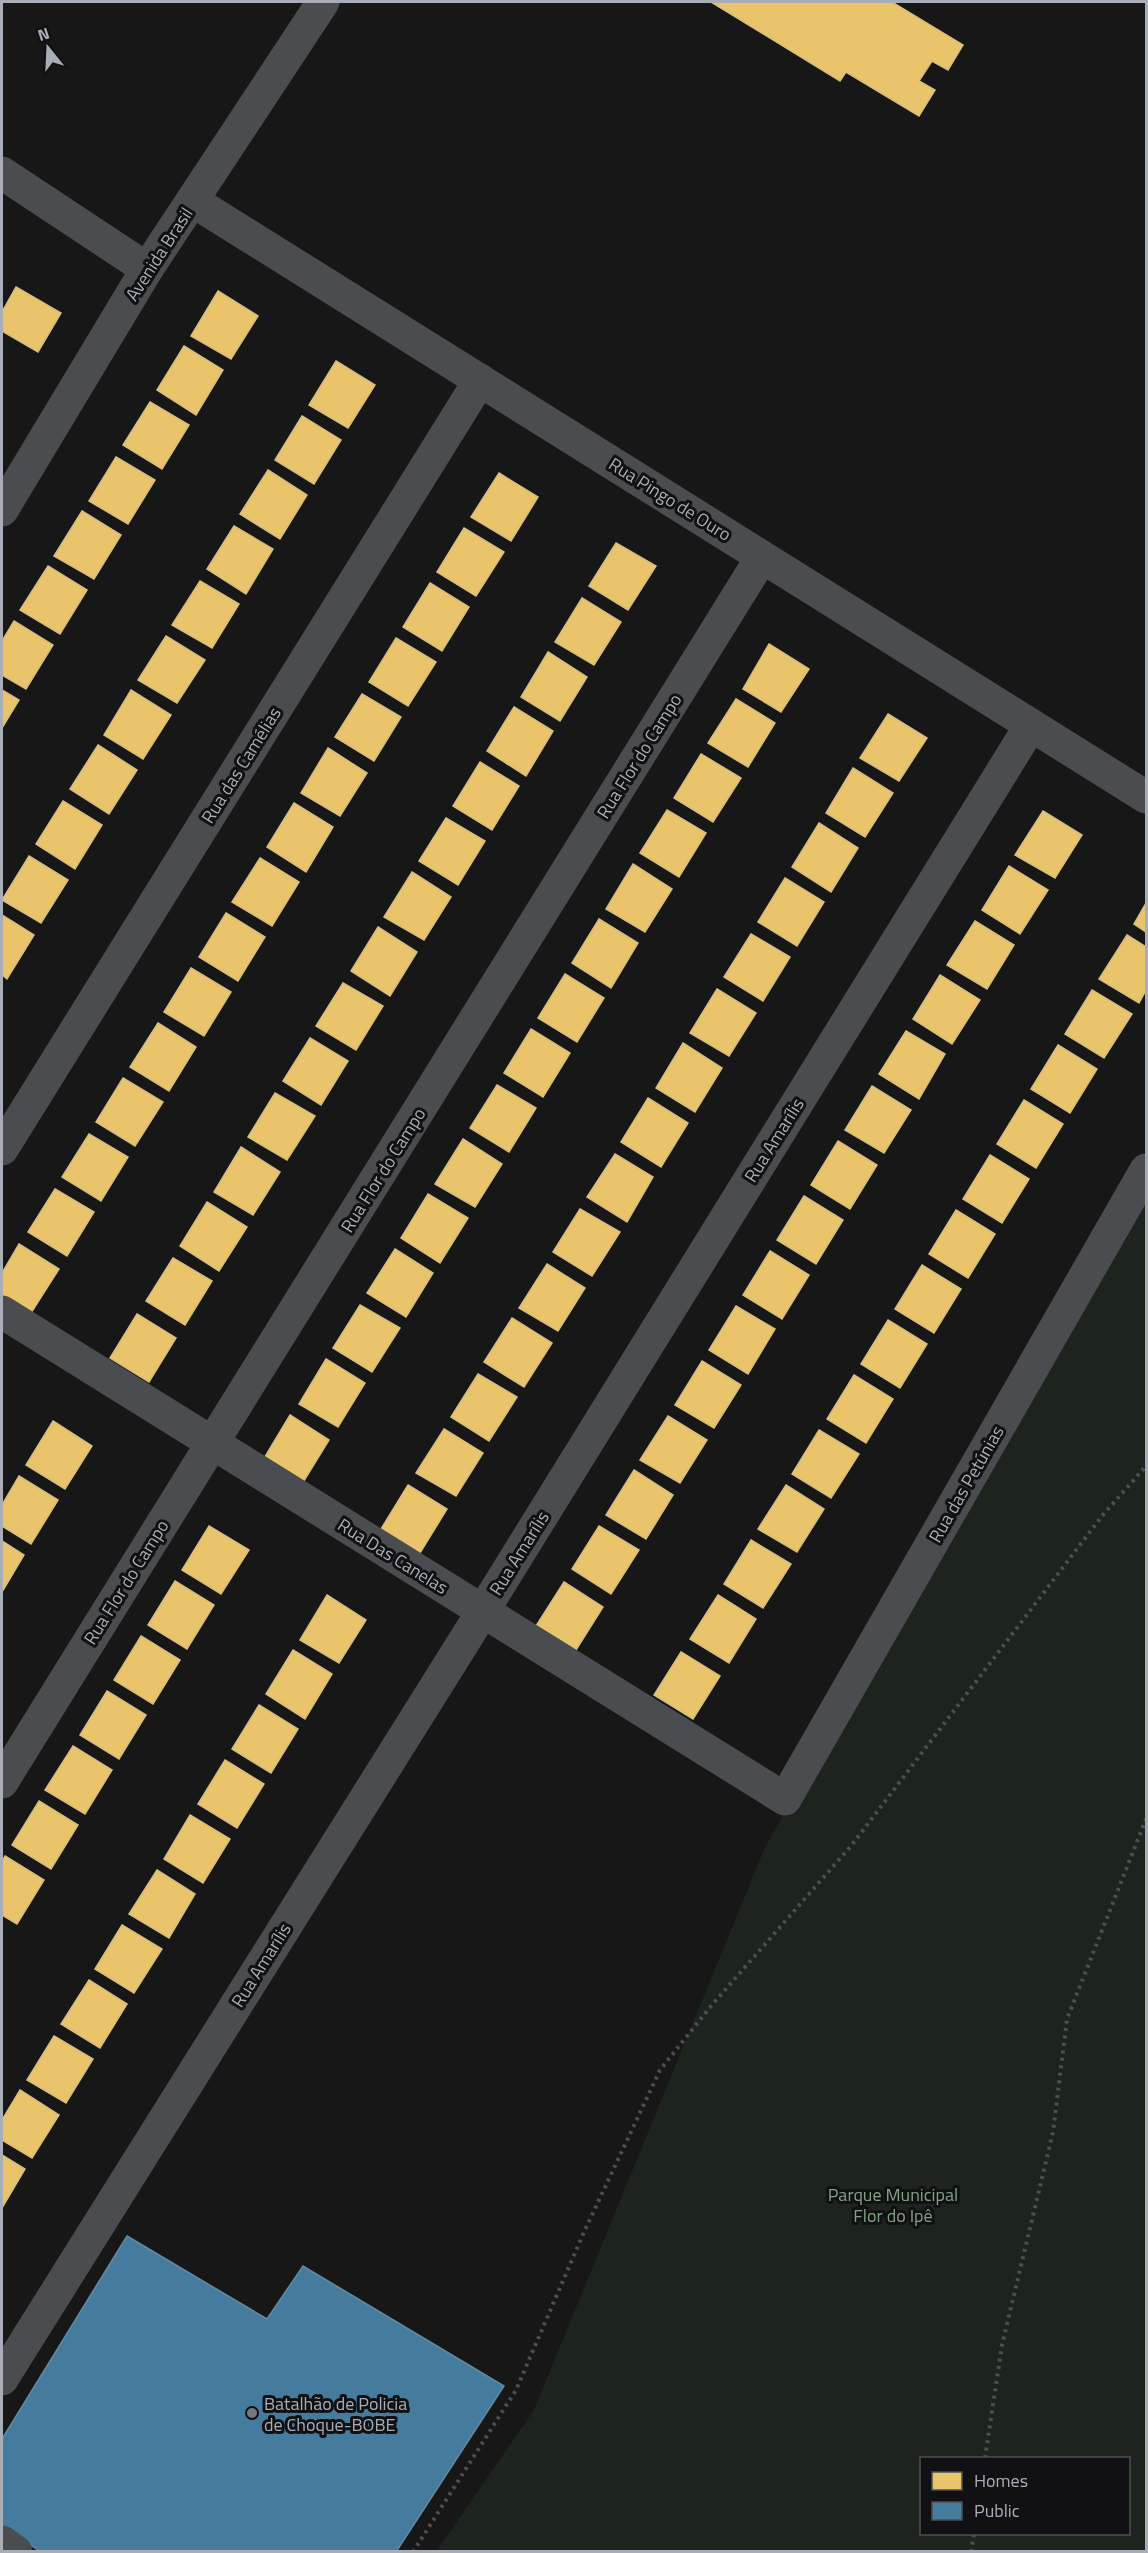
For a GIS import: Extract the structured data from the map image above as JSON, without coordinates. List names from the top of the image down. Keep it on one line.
{"streets":{"street":["Avenida Brasil","Rua Pingo de Ouro","Rua Flor do Campo","Rua das Camélias","Rua Amarílis","Rua das Petúnias","Rua Das Canelas"]},"crossings":[["Avenida Brasil","Rua Pingo de Ouro"],["Rua Pingo de Ouro","Rua Flor do Campo"],["Rua Pingo de Ouro","Rua das Camélias"],["Rua Pingo de Ouro","Rua Amarílis"],["Rua Flor do Campo","Rua Das Canelas"],["Rua Amarílis","Rua Das Canelas"],["Rua das Petúnias","Rua Das Canelas"]],"parks":["Parque Municipal Flor do Ipê"],"places":["Batalhão de Policia de Choque-BOBE"],"legend":["Homes","Public"],"north":"top"}
